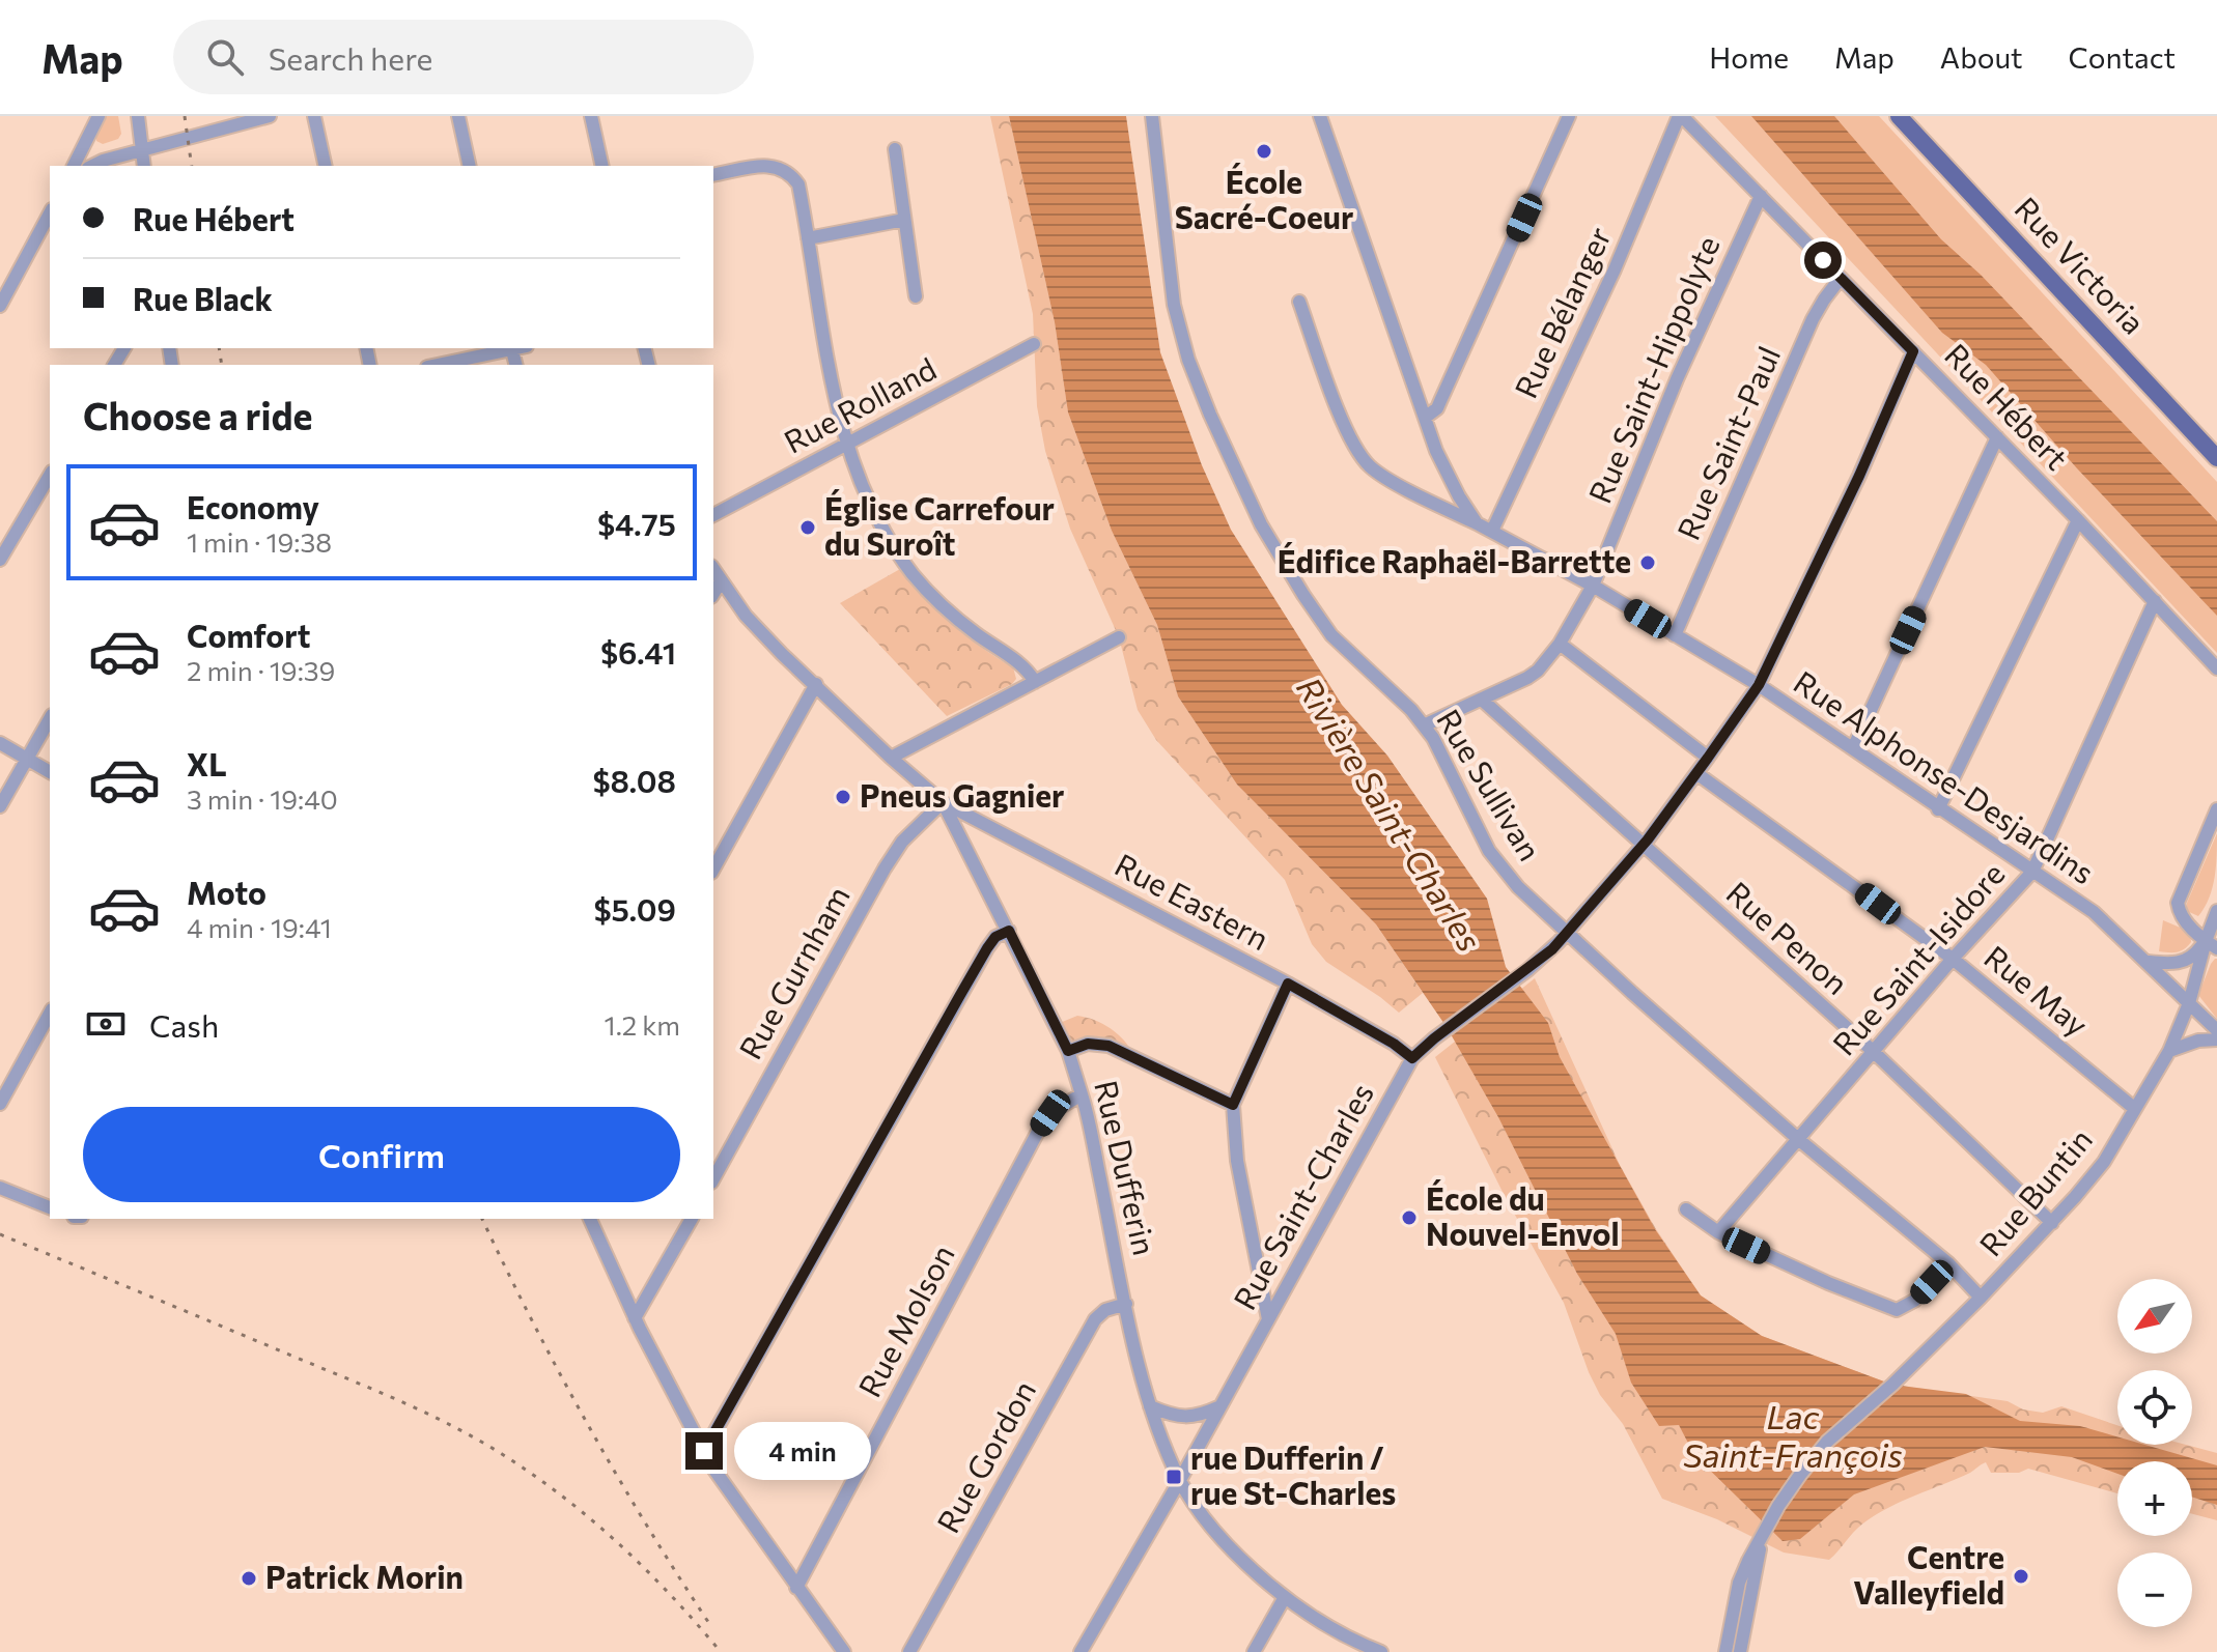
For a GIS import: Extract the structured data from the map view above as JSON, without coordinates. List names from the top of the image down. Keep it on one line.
{"streets":{"main road":["Rue Victoria"],"street":["Rue Bélanger","Rue Saint-Hippolyte","Rue Rolland","Rue Hébert","Rue Saint-Paul","Rue Alphonse-Desjardins","Rue Sullivan","Rue Eastern","Rue Penon","Rue Saint-Isidore","Rue Gurnham","Rue May","Rue Dufferin","Rue Buntin","Rue Saint-Charles","Rue Molson","Rue Gordon"]},"crossings":[["Rue Bélanger","Rue Hébert"],["Rue Bélanger","Rue Alphonse-Desjardins"],["Rue Saint-Hippolyte","Rue Hébert"],["Rue Saint-Hippolyte","Rue Alphonse-Desjardins"],["Rue Saint-Hippolyte","Rue Sullivan"],["Rue Saint-Hippolyte","Rue Penon"],["Rue Hébert","Rue Saint-Paul"],["Rue Hébert","Rue Saint-Isidore"],["Rue Hébert","Rue Saint-Charles"],["Rue Saint-Paul","Rue Alphonse-Desjardins"],["Rue Alphonse-Desjardins","Rue Saint-Isidore"],["Rue Alphonse-Desjardins","Rue Buntin"],["Rue Alphonse-Desjardins","Rue Saint-Charles"],["Rue Sullivan","Rue Saint-Isidore"],["Rue Sullivan","Rue Buntin"],["Rue Sullivan","Rue Saint-Charles"],["Rue Eastern","Rue Gurnham"],["Rue Eastern","Rue Dufferin"],["Rue Eastern","Rue Saint-Charles"],["Rue Penon","Rue Saint-Isidore"],["Rue Penon","Rue Buntin"],["Rue Penon","Rue Saint-Charles"],["Rue Saint-Isidore","Rue May"],["Rue Gurnham","Rue Dufferin"],["Rue May","Rue Buntin"],["Rue May","Rue Saint-Charles"],["Rue Dufferin","Rue Saint-Charles"],["Rue Dufferin","Rue Molson"],["Rue Dufferin","Rue Gordon"]],"water":["Rivière Saint-Charles","Lac Saint-François"],"places":{"other":["École Sacré-Coeur","Église Carrefour du Suroît","Édifice Raphaël-Barrette","Pneus Gagnier","École du Nouvel-Envol","Centre Valleyfield","Patrick Morin"],"transit":["rue Dufferin / rue St-Charles"]},"north":"bottom left","page":{"header":"Map","search":"Search here","nav":["Home","Map","About","Contact"],"banner":["Rue Hébert","Rue Black"],"heading":"Choose a ride","list":[{"name":"Economy","note":"1 min · 19:38","value":"$4.75"},{"name":"Comfort","note":"2 min · 19:39","value":"$6.41"},{"name":"XL","note":"3 min · 19:40","value":"$8.08"},{"name":"Moto","note":"4 min · 19:41","value":"$5.09"}],"pay":["Cash","1.2 km"],"buttons":"Confirm","map_buttons":["+","−"],"bubble":"4 min"}}
